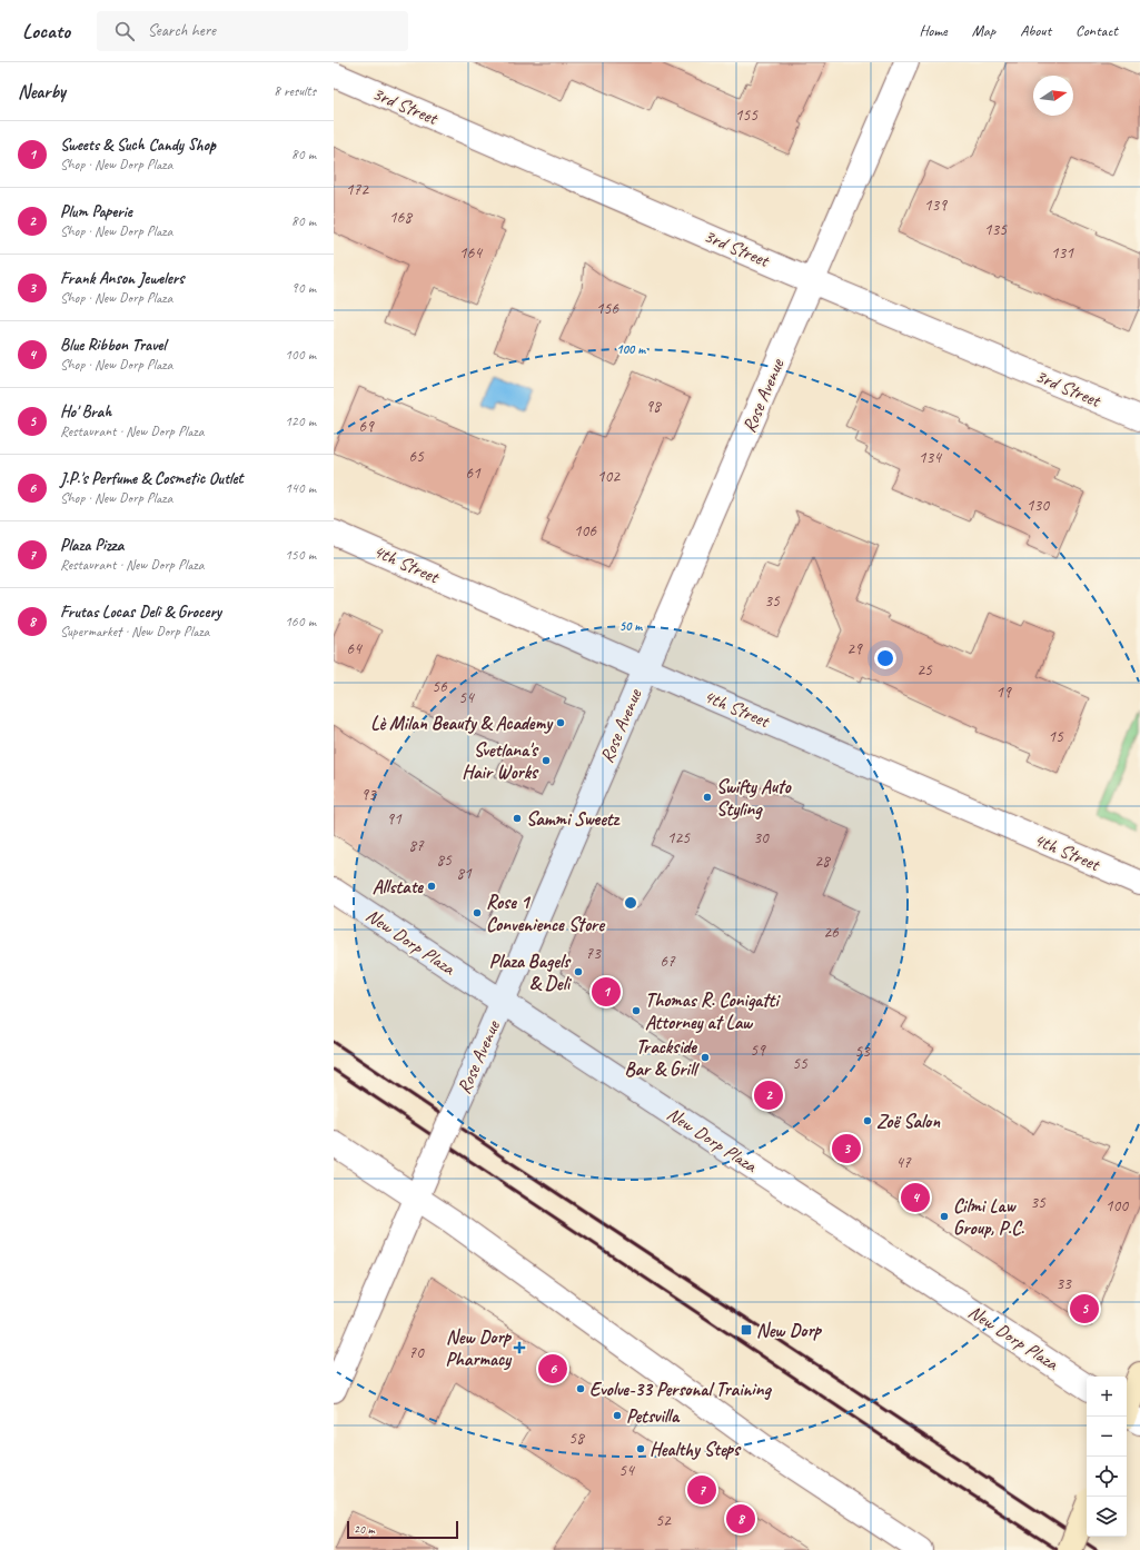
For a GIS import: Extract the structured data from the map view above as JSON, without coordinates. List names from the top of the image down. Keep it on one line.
{"streets":{"street":["3rd Street","Rose Avenue","4th Street","New Dorp Plaza"]},"crossings":[["3rd Street","Rose Avenue"],["Rose Avenue","4th Street"],["Rose Avenue","New Dorp Plaza"]],"places":{"other":["Lè Milan Beauty & Academy","Svetlana's Hair Works","Swifty Auto Styling","Sammi Sweetz","Allstate","Rose 1 Convenience Store","Plaza Bagels & Deli","Thomas R. Conigatti Attorney at Law","Trackside Bar & Grill","Zoë Salon","Cilmi Law Group, P.C.","Evolve-33 Personal Training","Petsvilla","Healthy Steps"],"transit":["New Dorp"],"health":["New Dorp Pharmacy"]},"house_numbers":["155","172","139","168","135","164","131","156","98","69","65","134","61","102","130","106","35","64","29","25","56","19","54","15","93","91","125","30","87","85","28","81","26","73","67","59","53","55","47","35","100","33","70","58","54","52"],"scale_bar":"20 m","north":"right","page":{"header":"Locato","search":"Search here","nav":["Home","Map","About","Contact"],"heading":["Nearby","8 results"],"list":[{"mark":"1","name":"Sweets & Such Candy Shop","note":"Shop · New Dorp Plaza","value":"80 m"},{"mark":"2","name":"Plum Paperie","note":"Shop · New Dorp Plaza","value":"80 m"},{"mark":"3","name":"Frank Anson Jewelers","note":"Shop · New Dorp Plaza","value":"90 m"},{"mark":"4","name":"Blue Ribbon Travel","note":"Shop · New Dorp Plaza","value":"100 m"},{"mark":"5","name":"Ho' Brah","note":"Restaurant · New Dorp Plaza","value":"120 m"},{"mark":"6","name":"J.P.'s Perfume & Cosmetic Outlet","note":"Shop · New Dorp Plaza","value":"140 m"},{"mark":"7","name":"Plaza Pizza","note":"Restaurant · New Dorp Plaza","value":"150 m"},{"mark":"8","name":"Frutas Locas Deli & Grocery","note":"Supermarket · New Dorp Plaza","value":"160 m"}],"pins":["1","2","3","4","5","6","7","8"],"map_buttons":["+","−"],"scale":"20 m"},"rings":["100 m","50 m"]}
